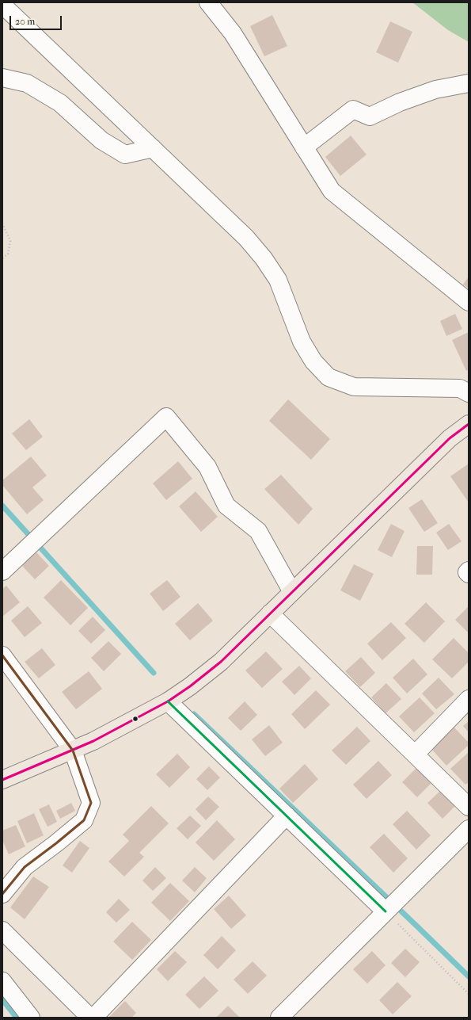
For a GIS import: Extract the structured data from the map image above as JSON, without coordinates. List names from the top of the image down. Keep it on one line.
{"scale_bar":"20 m"}
